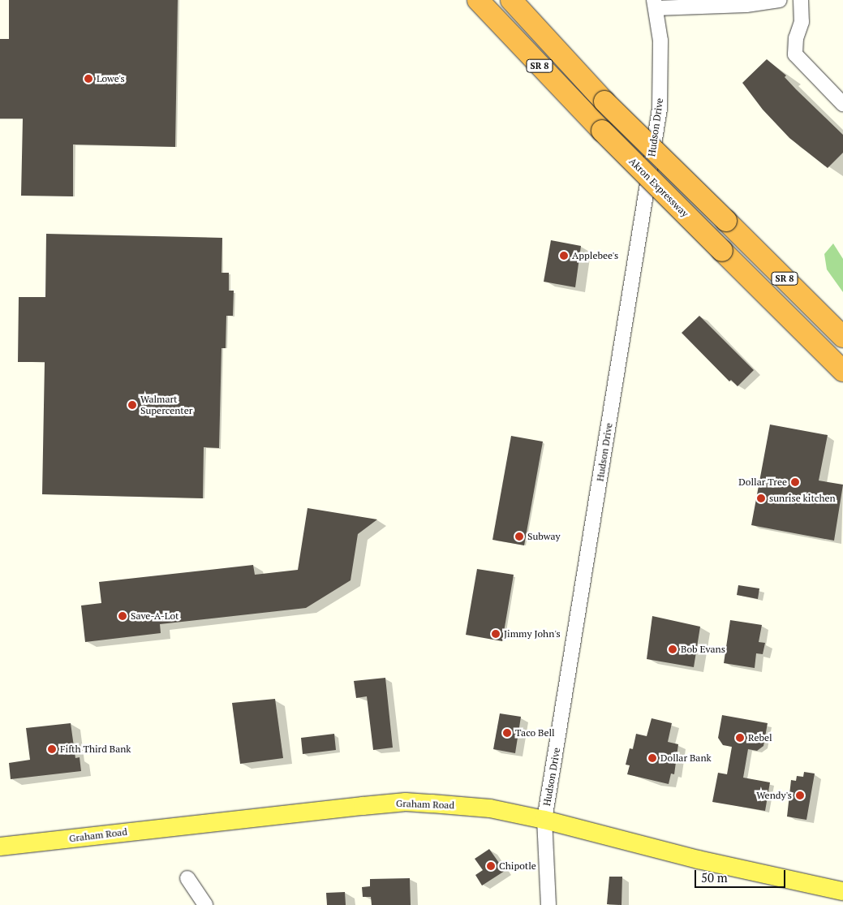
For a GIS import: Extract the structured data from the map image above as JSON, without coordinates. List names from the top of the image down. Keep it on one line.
{"streets":{"highway":["SR 8","Akron Expressway"],"main road":["Graham Road"],"street":["Hudson Drive"]},"crossings":[["Hudson Drive","Graham Road"]],"places":["Lowe's","Applebee's","Walmart Supercenter","Dollar Tree","sunrise kitchen","Subway","Save-A-Lot","Jimmy John's","Bob Evans","Taco Bell","Rebel","Fifth Third Bank","Dollar Bank","Wendy's","Chipotle"],"scale_bar":"50 m"}
